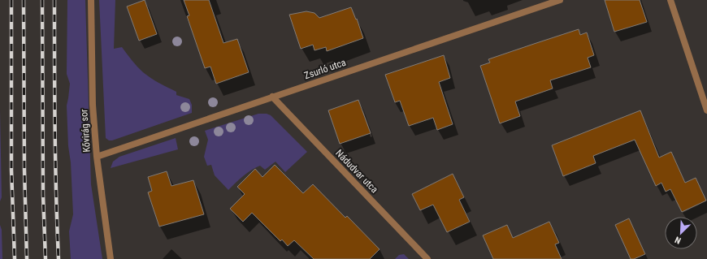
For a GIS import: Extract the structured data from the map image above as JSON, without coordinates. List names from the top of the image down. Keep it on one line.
{"streets":{"street":["Zsurló utca","Kővirág sor","Nádudvar utca"]},"crossings":[["Zsurló utca","Kővirág sor"],["Zsurló utca","Nádudvar utca"]],"north":"bottom left"}
